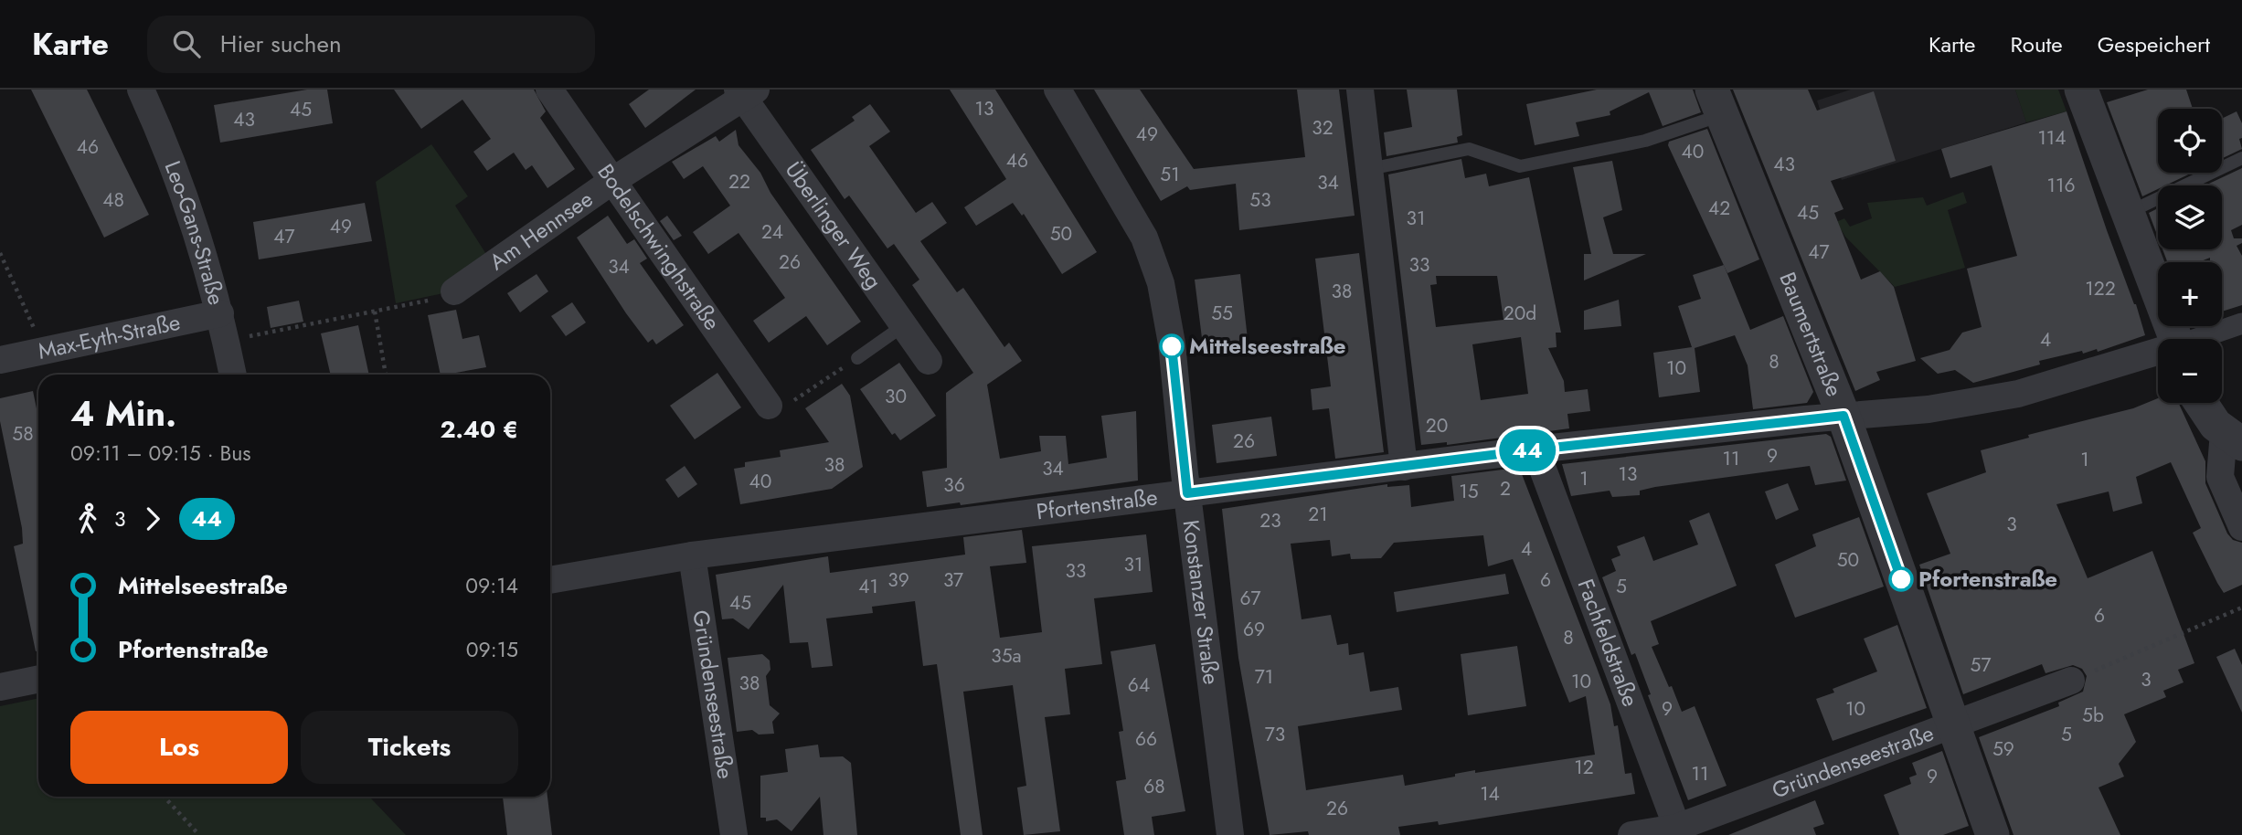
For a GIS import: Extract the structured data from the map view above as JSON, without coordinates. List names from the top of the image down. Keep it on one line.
{"streets":{"street":["Überlinger Weg","Am Hennsee","Leo-Gans-Straße","Bodelschwinghstraße","Baumertstraße","Max-Eyth-Straße","Pfortenstraße","Konstanzer Straße","Fachfeldstraße","Gründenseestraße"]},"crossings":[["Überlinger Weg","Am Hennsee"],["Am Hennsee","Bodelschwinghstraße"],["Leo-Gans-Straße","Max-Eyth-Straße"],["Baumertstraße","Pfortenstraße"],["Baumertstraße","Gründenseestraße"],["Pfortenstraße","Konstanzer Straße"],["Pfortenstraße","Fachfeldstraße"],["Pfortenstraße","Gründenseestraße"],["Fachfeldstraße","Gründenseestraße"]],"places":["Mittelseestraße","Pfortenstraße"],"lines":["bus line 44"],"house_numbers":["13","45","43","32","49","114","46","40","46","43","51","22","34","116","48","53","42","45","31","49","24","50","47","47","26","33","34","122","38","55","20d","4","8","10","30","20","58","26","9","11","1","38","34","13","1","40","36","2","15","21","23","3","4","50","31","33","39","37","6","41","5","67","45","6","69","8","35a","57","71","3","10","38","64","9","10","5b","73","5","66","59","12","11","9","68","14","26"],"page":{"header":"Karte","search":"Hier suchen","nav":["Karte","Route","Gespeichert"],"on_map":"44","map_buttons":["+","−"],"heading":["4 Min.","09:11 – 09:15 · Bus","2.40 €"],"legs":["3","44"],"list":[{"name":"Mittelseestraße","value":"09:14"},{"name":"Pfortenstraße","value":"09:15"}],"buttons":["Los","Tickets"]}}
